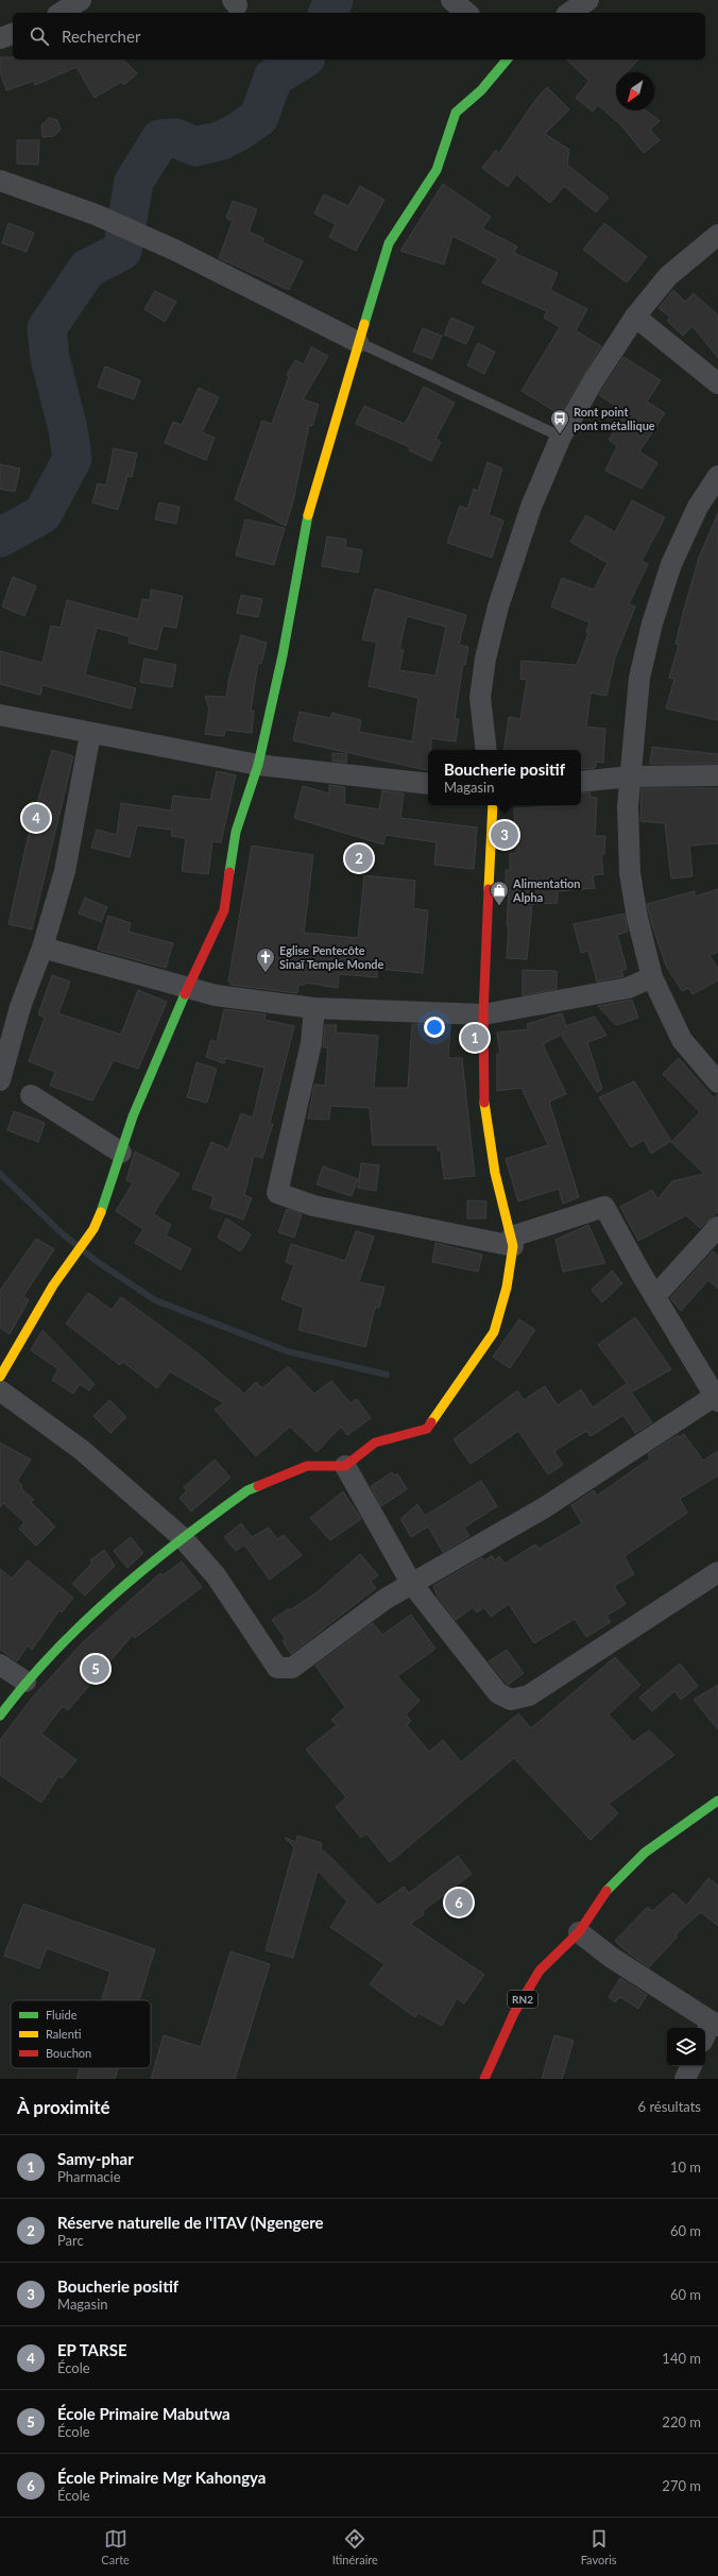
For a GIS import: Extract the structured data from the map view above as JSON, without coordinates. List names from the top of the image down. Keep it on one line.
{"streets":{"main road":["RN2"]},"places":{"bus stop":["Ront point pont métallique"],"shop":["Alimentation Alpha"],"church":["Eglise Pentecôte Sinaï Temple Monde"]},"legend":["Fluide","Ralenti","Bouchon"],"north":"bottom left","page":{"search":"Rechercher","popup":["Boucherie positif","Magasin"],"pins":["4","3","2","1","5","6"],"heading":["À proximité","6 résultats"],"list":[{"mark":"1","name":"Samy-phar","note":"Pharmacie","value":"10 m"},{"mark":"2","name":"Réserve naturelle de l'ITAV (Ngengere","note":"Parc","value":"60 m"},{"mark":"3","name":"Boucherie positif","note":"Magasin","value":"60 m"},{"mark":"4","name":"EP TARSE","note":"École","value":"140 m"},{"mark":"5","name":"École Primaire Mabutwa","note":"École","value":"220 m"},{"mark":"6","name":"École Primaire Mgr Kahongya","note":"École","value":"270 m"}],"nav":["Carte","Itinéraire","Favoris"]}}
